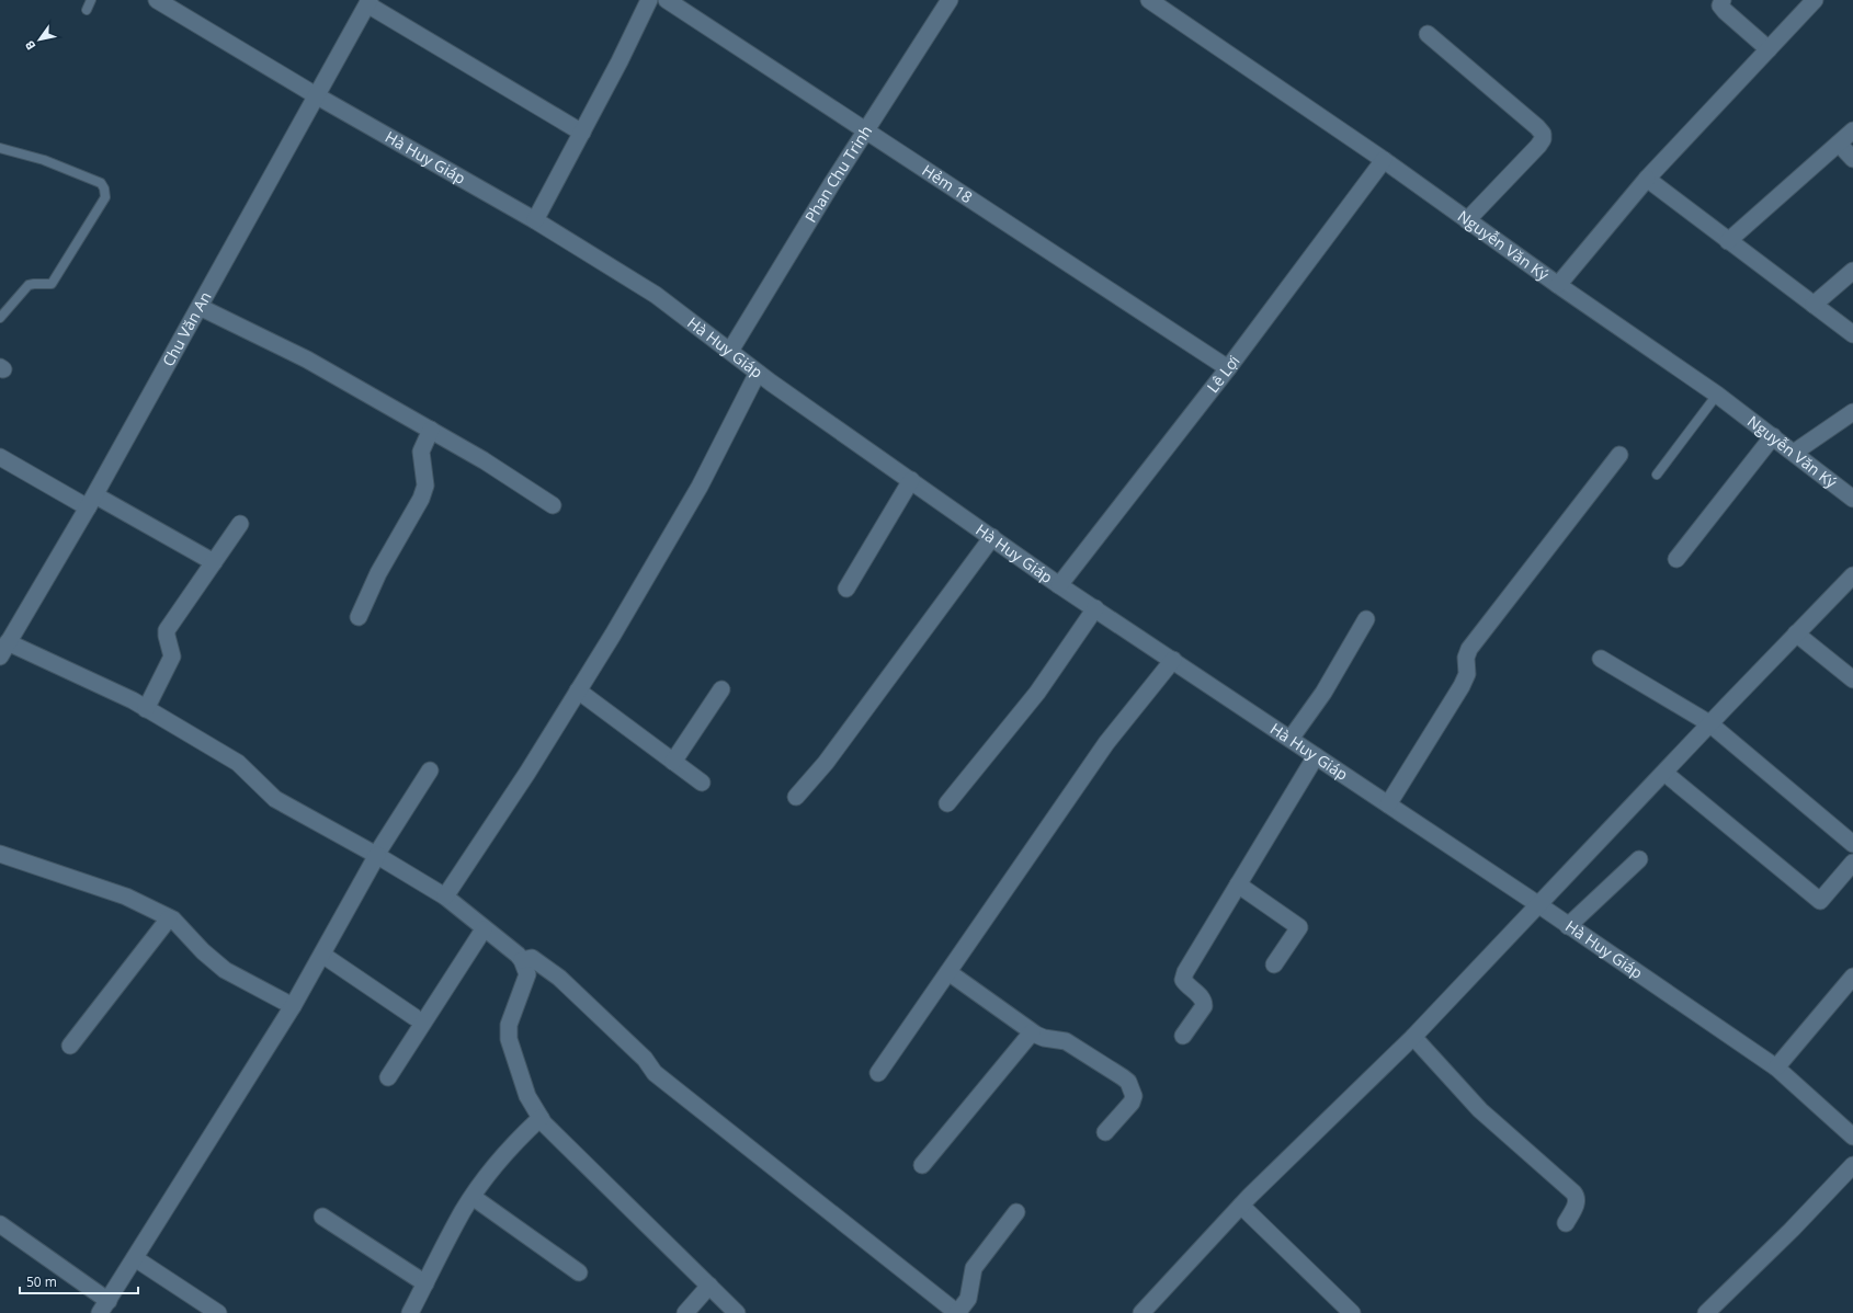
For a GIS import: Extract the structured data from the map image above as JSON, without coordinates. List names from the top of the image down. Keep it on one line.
{"streets":{"street":["Hà Huy Giáp","Phan Chu Trinh","Hẻm 18","Nguyễn Văn Ký","Chu Văn An","Lê Lợi"]},"crossings":[["Hà Huy Giáp","Phan Chu Trinh"],["Hà Huy Giáp","Chu Văn An"],["Hà Huy Giáp","Lê Lợi"],["Phan Chu Trinh","Hẻm 18"],["Hẻm 18","Lê Lợi"],["Nguyễn Văn Ký","Lê Lợi"]],"scale_bar":"50 m","north":"bottom left"}
